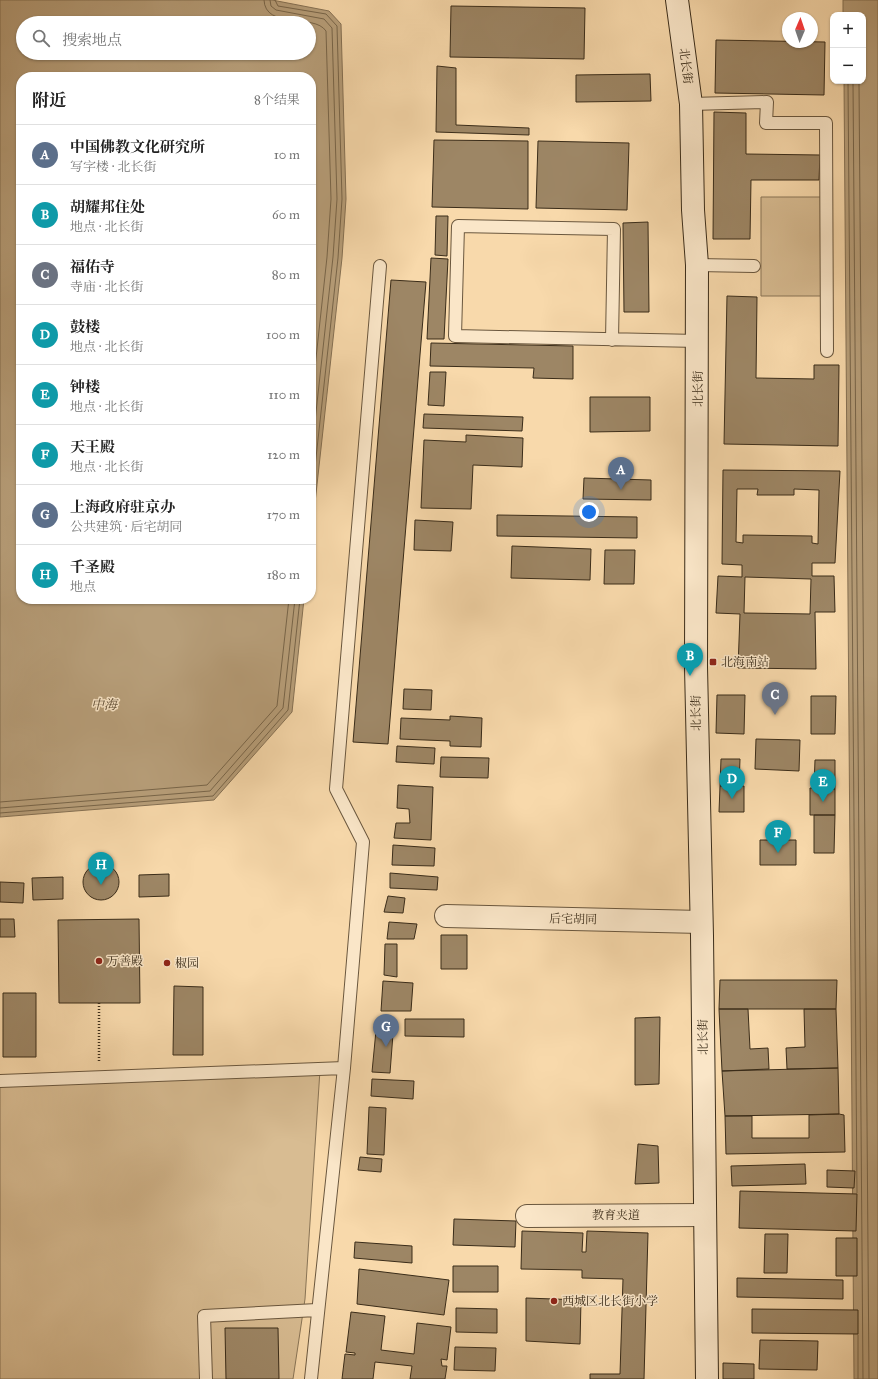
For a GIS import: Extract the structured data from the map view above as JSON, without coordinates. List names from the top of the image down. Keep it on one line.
{"streets":{"street":["北长街","后宅胡同","教育夹道"]},"crossings":[["北长街","后宅胡同"],["北长街","教育夹道"]],"water":["中海"],"places":{"transit":["北海南站"],"other":["万善殿","椒园","西城区北长街小学"]},"north":"top","page":{"map_buttons":["+","−"],"search":"搜索地点","heading":["附近","8个结果"],"list":[{"mark":"A","name":"中国佛教文化研究所","note":"写字楼 · 北长街","value":"10 m"},{"mark":"B","name":"胡耀邦住处","note":"地点 · 北长街","value":"60 m"},{"mark":"C","name":"福佑寺","note":"寺庙 · 北长街","value":"80 m"},{"mark":"D","name":"鼓楼","note":"地点 · 北长街","value":"100 m"},{"mark":"E","name":"钟楼","note":"地点 · 北长街","value":"110 m"},{"mark":"F","name":"天王殿","note":"地点 · 北长街","value":"120 m"},{"mark":"G","name":"上海政府驻京办","note":"公共建筑 · 后宅胡同","value":"170 m"},{"mark":"H","name":"千圣殿","note":"地点","value":"180 m"}],"pins":["A","B","C","D","E","F","H","G"]}}
